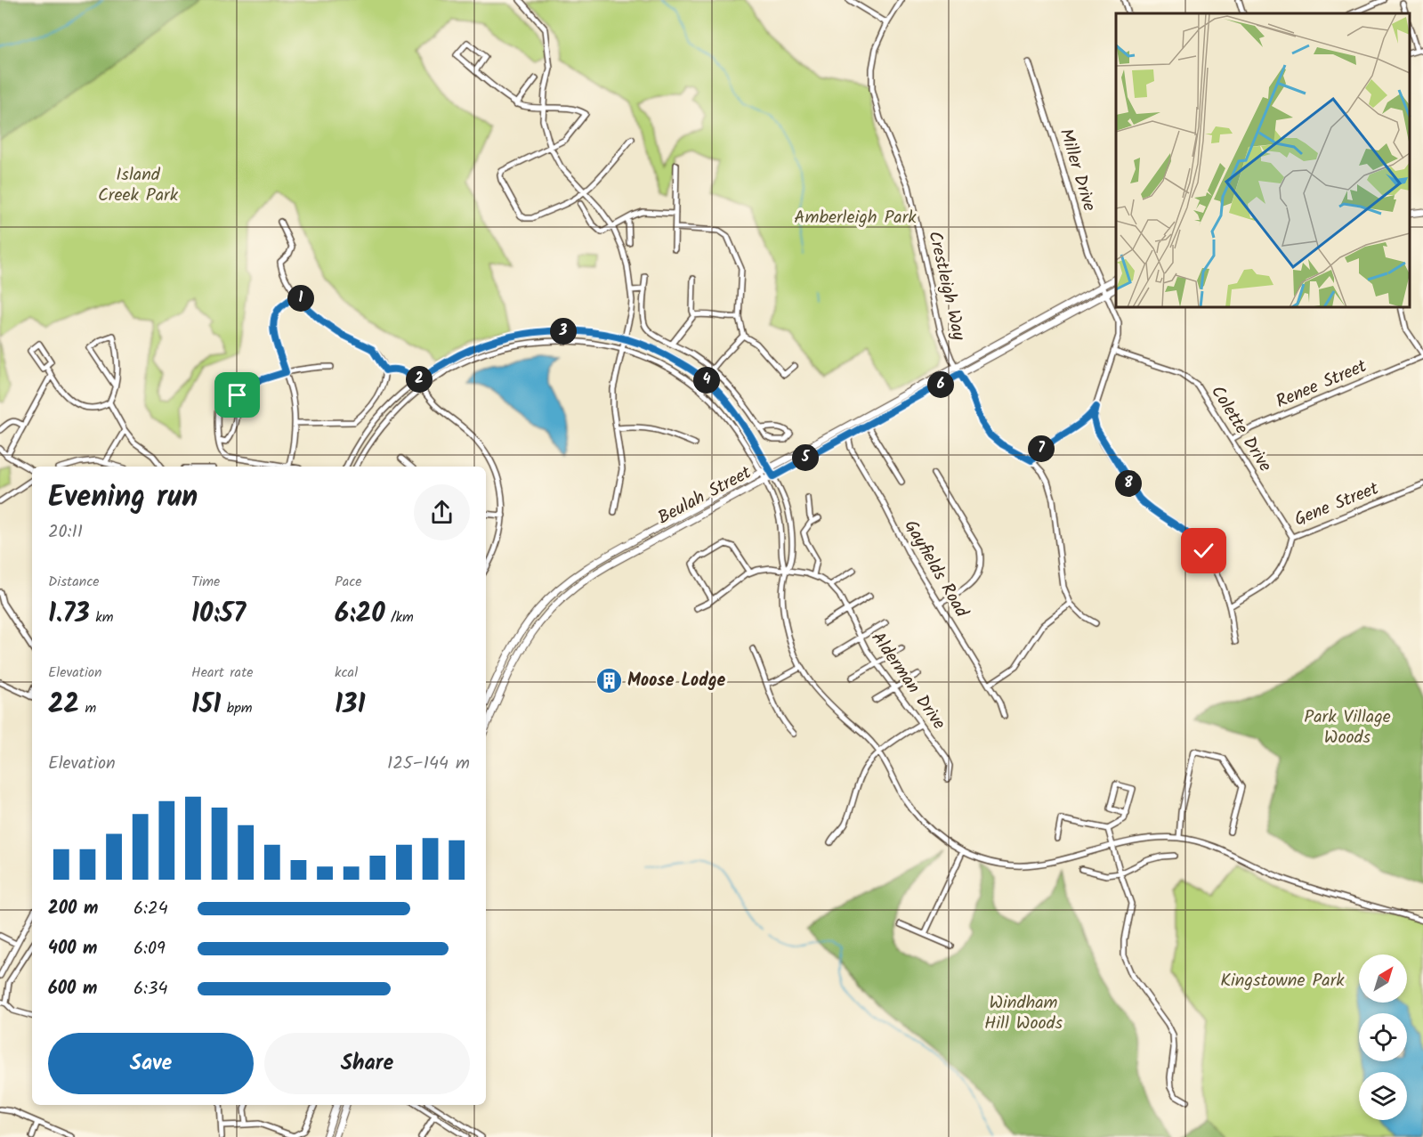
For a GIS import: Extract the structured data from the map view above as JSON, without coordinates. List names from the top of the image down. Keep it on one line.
{"streets":{"main road":["Beulah Street"],"street":["Miller Drive","Crestleigh Way","Renee Street","Colette Drive","Gene Street","Gayfields Road","Alderman Drive"]},"crossings":[["Miller Drive","Colette Drive"],["Miller Drive","Beulah Street"],["Miller Drive","Gene Street"],["Crestleigh Way","Beulah Street"],["Renee Street","Colette Drive"],["Colette Drive","Gene Street"],["Beulah Street","Gayfields Road"]],"parks":["Island Creek Park","Amberleigh Park","Park Village Woods","Kingstowne Park","Windham Hill Woods"],"places":{"building":["Moose Lodge"]},"north":"top right","page":{"pins":["1","3","2","4","6","7","5","8"],"heading":["Evening run","20:11"],"stats":[["Distance","1.73 km"],["Time","10:57"],["Pace","6:20 /km"],["Elevation","22 m"],["Heart rate","151 bpm"],["kcal","131"]],"chart":["Elevation","125–144 m"],"list":[{"name":"200 m","note":"6:24"},{"name":"400 m","note":"6:09"},{"name":"600 m","note":"6:34"}],"buttons":["Save","Share"]}}
